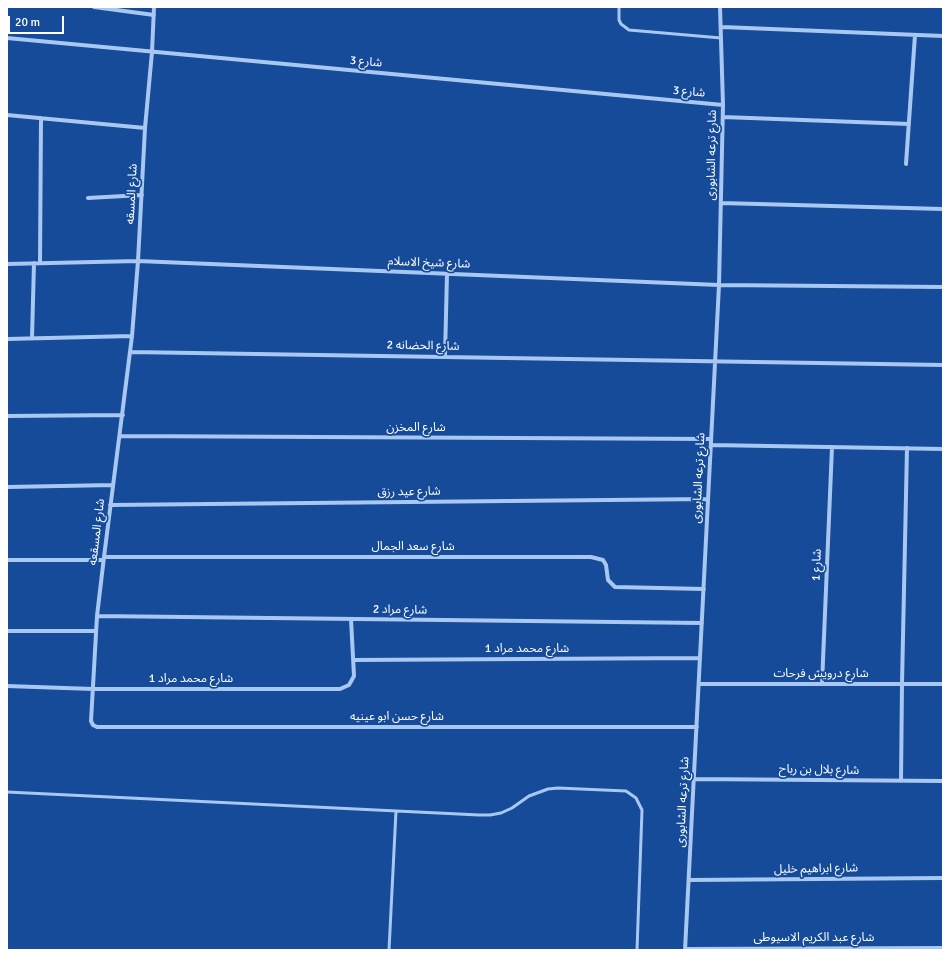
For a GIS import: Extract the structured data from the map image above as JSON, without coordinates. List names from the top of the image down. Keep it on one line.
{"streets":{"street":["شارع 3","شارع ترعه الشابورى","شارع المسقه","شارع شيخ الاسلام","شارع الحضانه 2","شارع المخزن","شارع عيد رزق","شارع المسقعه","شارع سعد الجمال","شارع 1","شارع مراد 2","شارع محمد مراد 1","شارع درويش فرحات","شارع حسن ابو عينيه","شارع بلال بن رباح","شارع ابراهيم خليل","شارع عبد الكريم الاسيوطى"]},"crossings":[["شارع 3","شارع ترعه الشابورى"],["شارع 3","شارع المسقه"],["شارع ترعه الشابورى","شارع شيخ الاسلام"],["شارع ترعه الشابورى","شارع الحضانه 2"],["شارع ترعه الشابورى","شارع المخزن"],["شارع ترعه الشابورى","شارع عيد رزق"],["شارع ترعه الشابورى","شارع سعد الجمال"],["شارع ترعه الشابورى","شارع مراد 2"],["شارع ترعه الشابورى","شارع محمد مراد 1"],["شارع ترعه الشابورى","شارع درويش فرحات"],["شارع ترعه الشابورى","شارع حسن ابو عينيه"],["شارع ترعه الشابورى","شارع بلال بن رباح"],["شارع ترعه الشابورى","شارع ابراهيم خليل"],["شارع ترعه الشابورى","شارع عبد الكريم الاسيوطى"],["شارع المسقه","شارع شيخ الاسلام"],["شارع المسقه","شارع المسقعه"],["شارع الحضانه 2","شارع المسقعه"],["شارع المخزن","شارع المسقعه"],["شارع عيد رزق","شارع المسقعه"],["شارع المسقعه","شارع سعد الجمال"],["شارع المسقعه","شارع مراد 2"],["شارع المسقعه","شارع محمد مراد 1"],["شارع المسقعه","شارع حسن ابو عينيه"],["شارع 1","شارع درويش فرحات"],["شارع مراد 2","شارع محمد مراد 1"]],"scale_bar":"20 m"}
